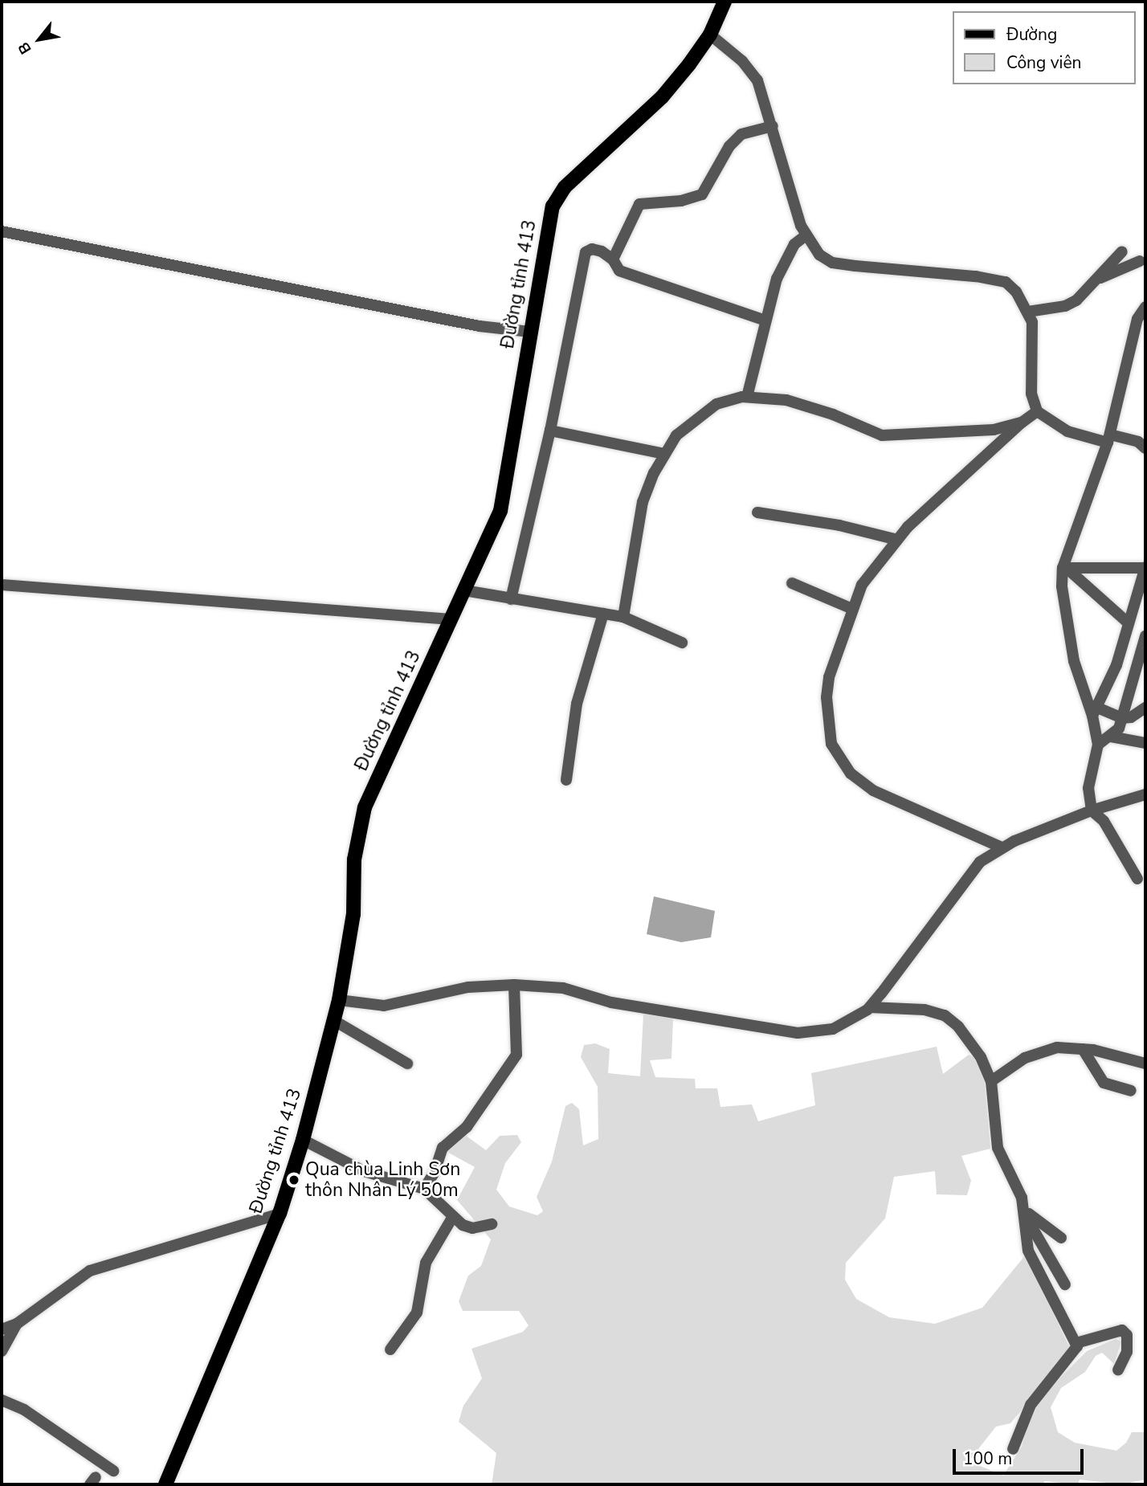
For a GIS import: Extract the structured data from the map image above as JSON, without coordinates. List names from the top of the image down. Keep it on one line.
{"streets":{"main road":["Đường tỉnh 413"]},"places":["Qua chùa Linh Sơn thôn Nhân Lý 50m"],"legend":["Đường","Công viên"],"scale_bar":"100 m","north":"bottom left"}
